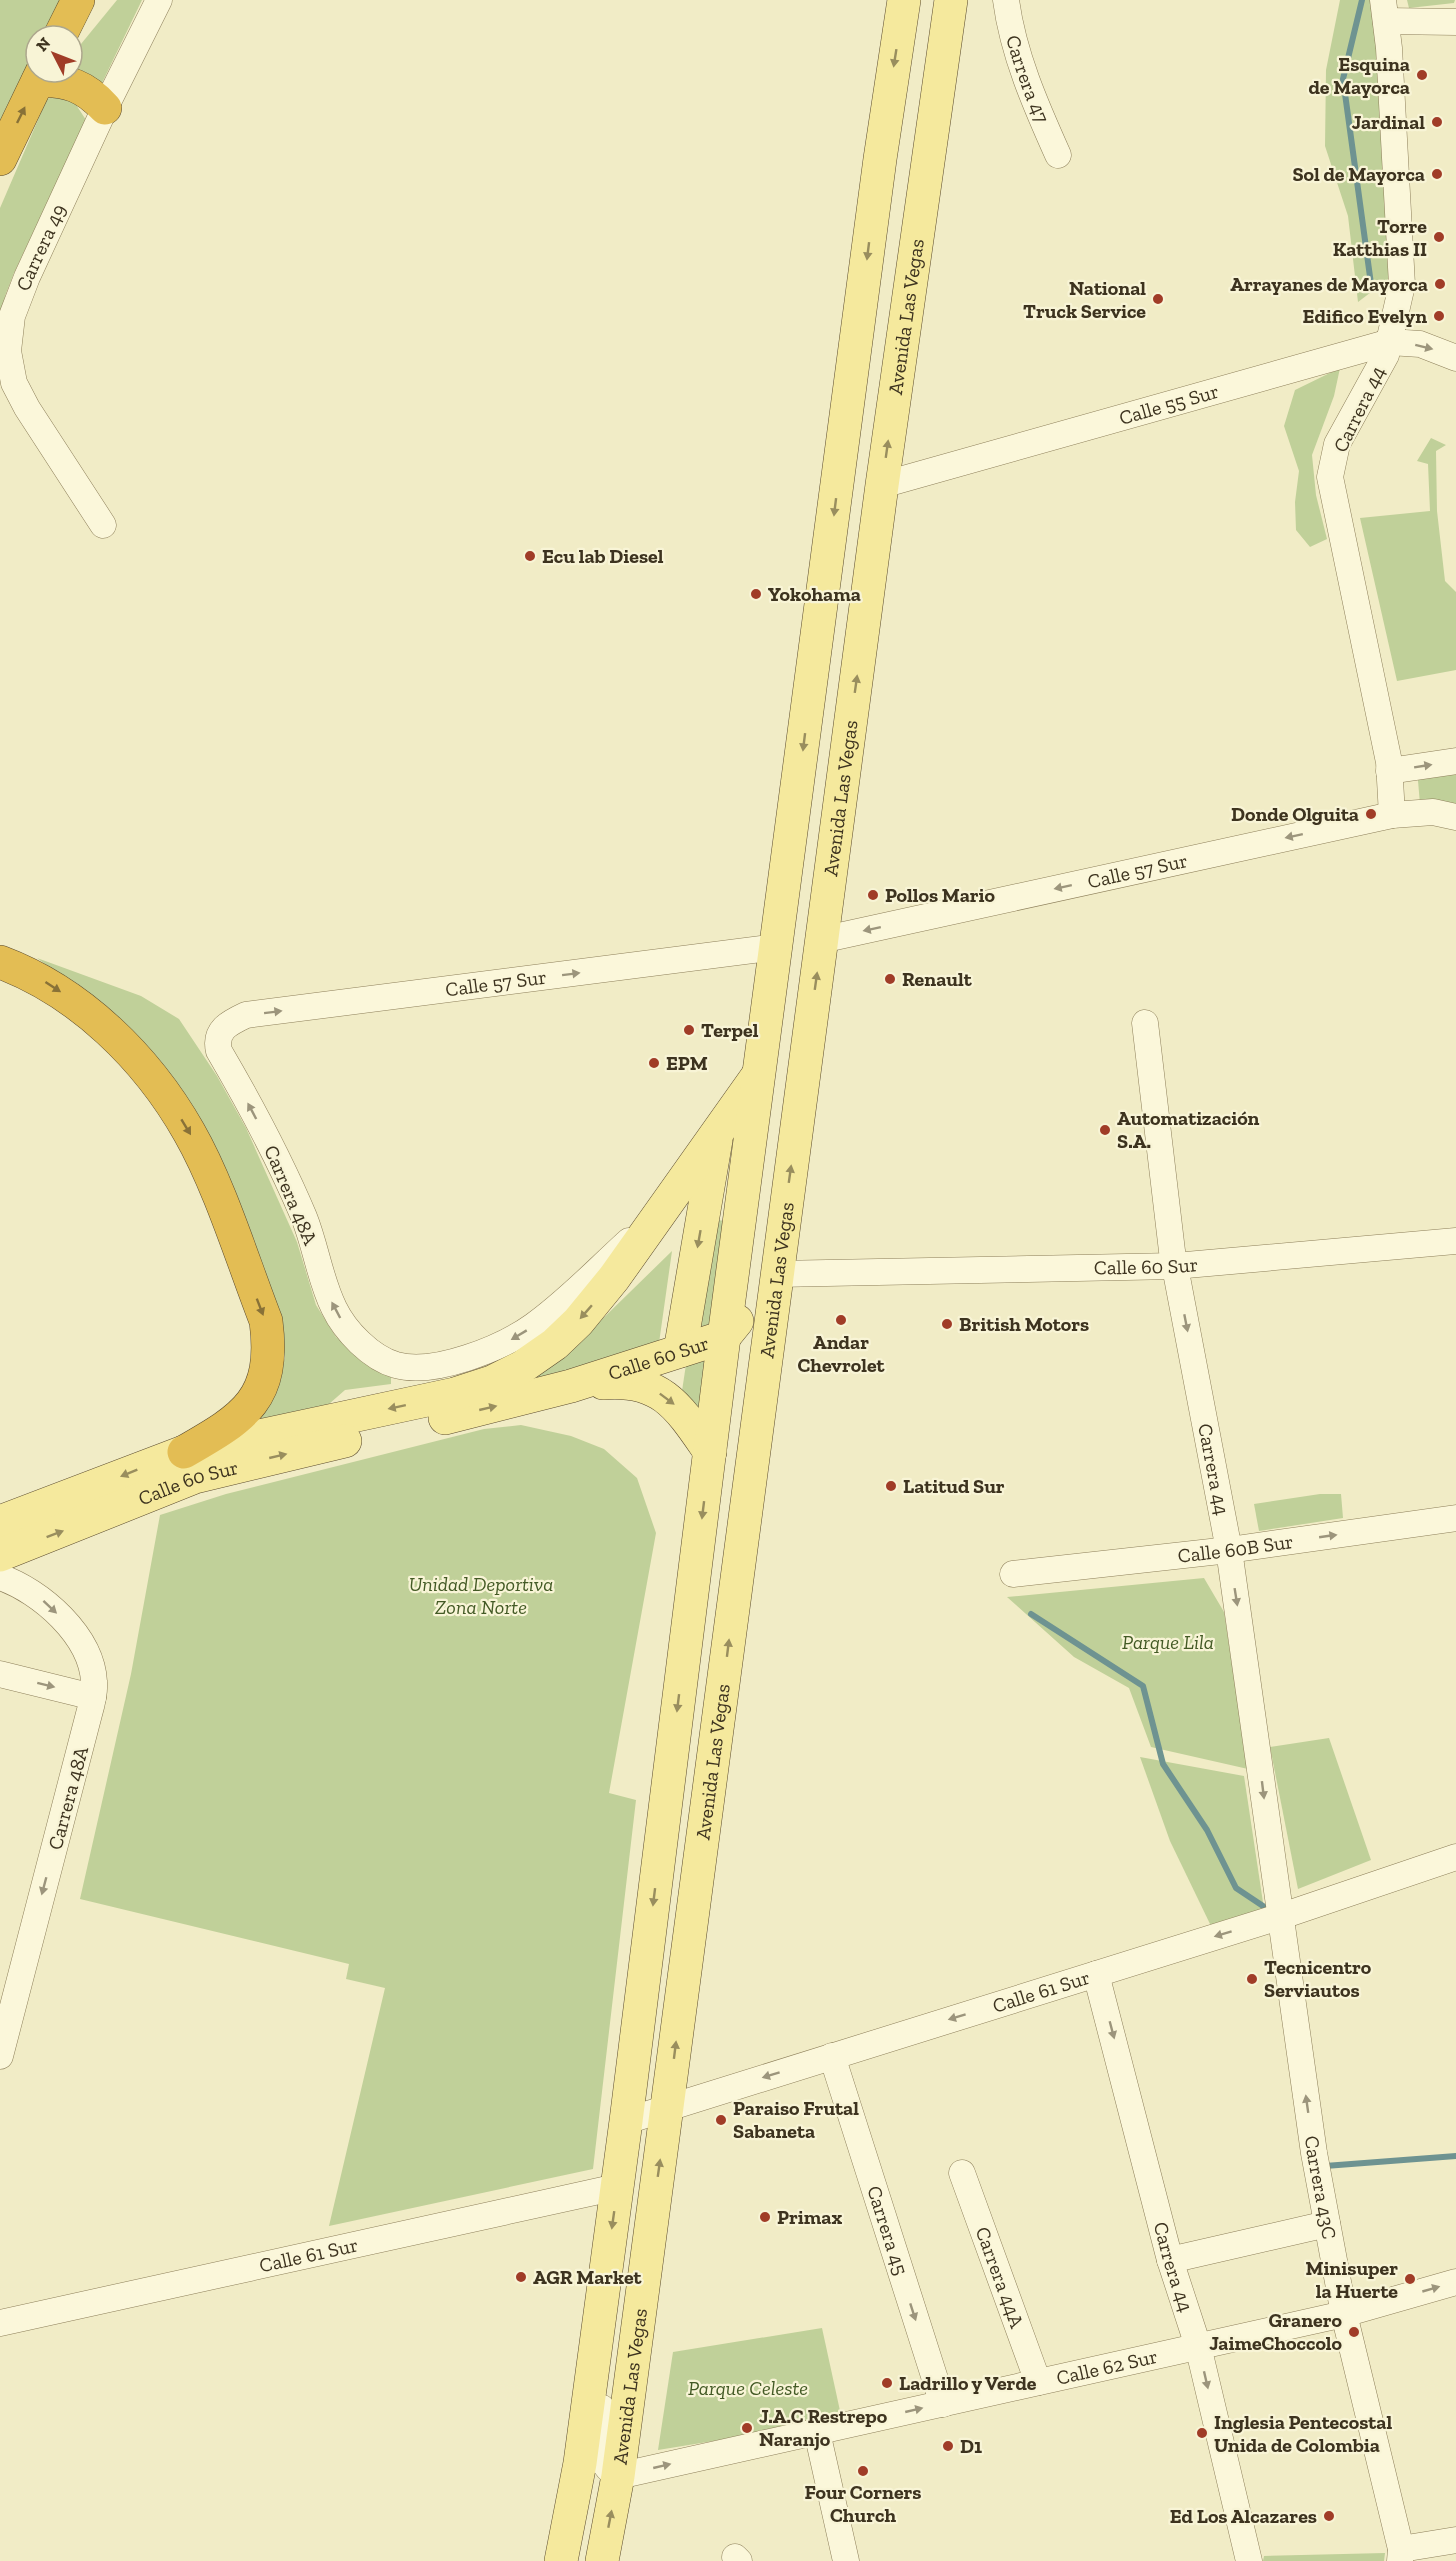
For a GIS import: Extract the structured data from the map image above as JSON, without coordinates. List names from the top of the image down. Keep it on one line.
{"streets":{"main road":["Avenida Las Vegas","Calle 60 Sur"],"street":["Carrera 47","Carrera 49","Calle 55 Sur","Carrera 44","Calle 57 Sur","Carrera 48A","Calle 60B Sur","Calle 61 Sur","Carrera 43C","Carrera 45","Carrera 44A","Calle 62 Sur"]},"crossings":[["Avenida Las Vegas","Calle 55 Sur"],["Avenida Las Vegas","Calle 57 Sur"],["Avenida Las Vegas","Calle 60 Sur"],["Avenida Las Vegas","Calle 61 Sur"],["Avenida Las Vegas","Calle 62 Sur"],["Calle 55 Sur","Carrera 44"],["Carrera 44","Calle 57 Sur"],["Carrera 44","Calle 60 Sur"],["Carrera 44","Calle 60B Sur"],["Carrera 44","Calle 61 Sur"],["Carrera 44","Carrera 43C"],["Carrera 44","Calle 62 Sur"],["Calle 57 Sur","Carrera 48A"],["Carrera 48A","Calle 60 Sur"],["Calle 61 Sur","Carrera 43C"],["Calle 61 Sur","Carrera 45"],["Carrera 43C","Calle 62 Sur"],["Carrera 45","Calle 62 Sur"],["Carrera 44A","Calle 62 Sur"]],"one_way":["Carrera 44","Calle 60B Sur","Calle 61 Sur","Carrera 43C","Carrera 45","Calle 62 Sur"],"parks":["Unidad Deportiva Zona Norte","Parque Lila","Parque Celeste"],"places":["Esquina de Mayorca","Jardinal","Sol de Mayorca","Torre Katthias II","Arrayanes de Mayorca","National Truck Service","Edifico Evelyn","Ecu lab Diesel","Yokohama","Donde Olguita","Pollos Mario","Renault","Terpel","EPM","Automatización S.A.","Andar Chevrolet","British Motors","Latitud Sur","Tecnicentro Serviautos","Paraiso Frutal Sabaneta","Primax","AGR Market","Minisuper la Huerte","Granero JaimeChoccolo","Ladrillo y Verde","J.A.C Restrepo Naranjo","Inglesia Pentecostal Unida de Colombia","D1","Four Corners Church","Ed Los Alcazares"],"north":"top left"}
